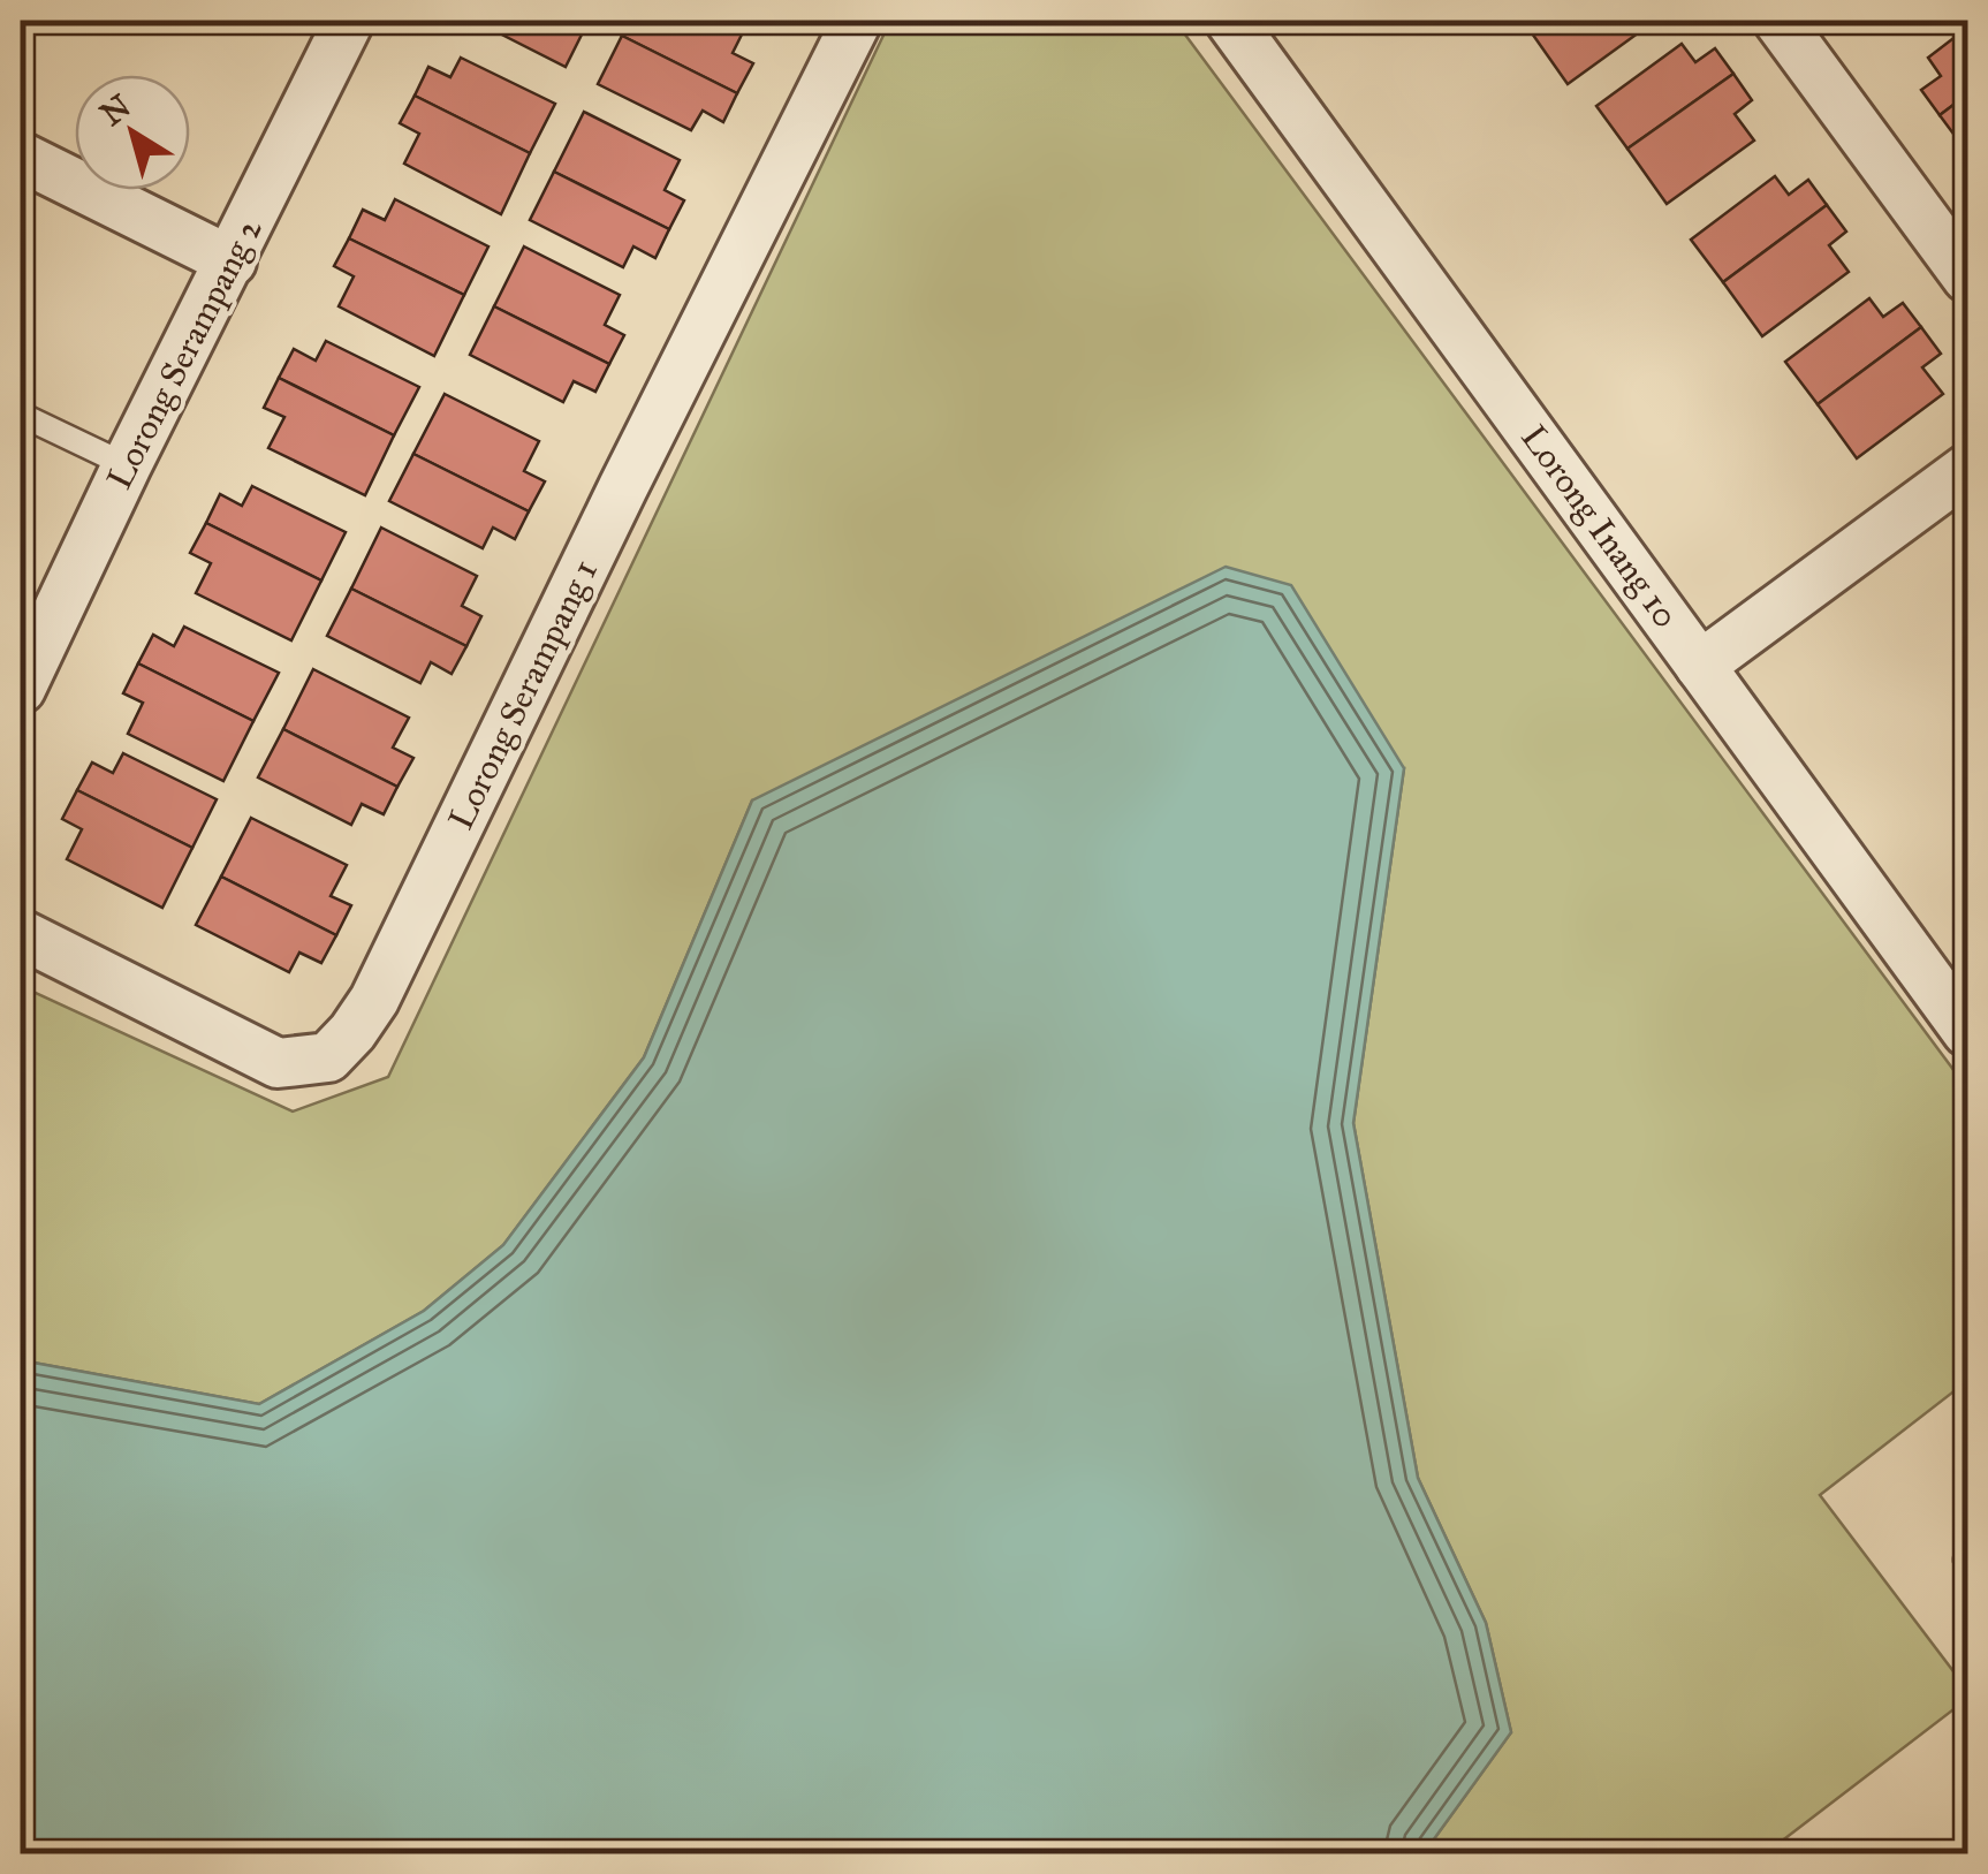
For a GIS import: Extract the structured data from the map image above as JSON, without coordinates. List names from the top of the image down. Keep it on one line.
{"streets":{"street":["Lorong Serampang 2","Lorong Inang 10","Lorong Serampang 1"]},"north":"top left"}
